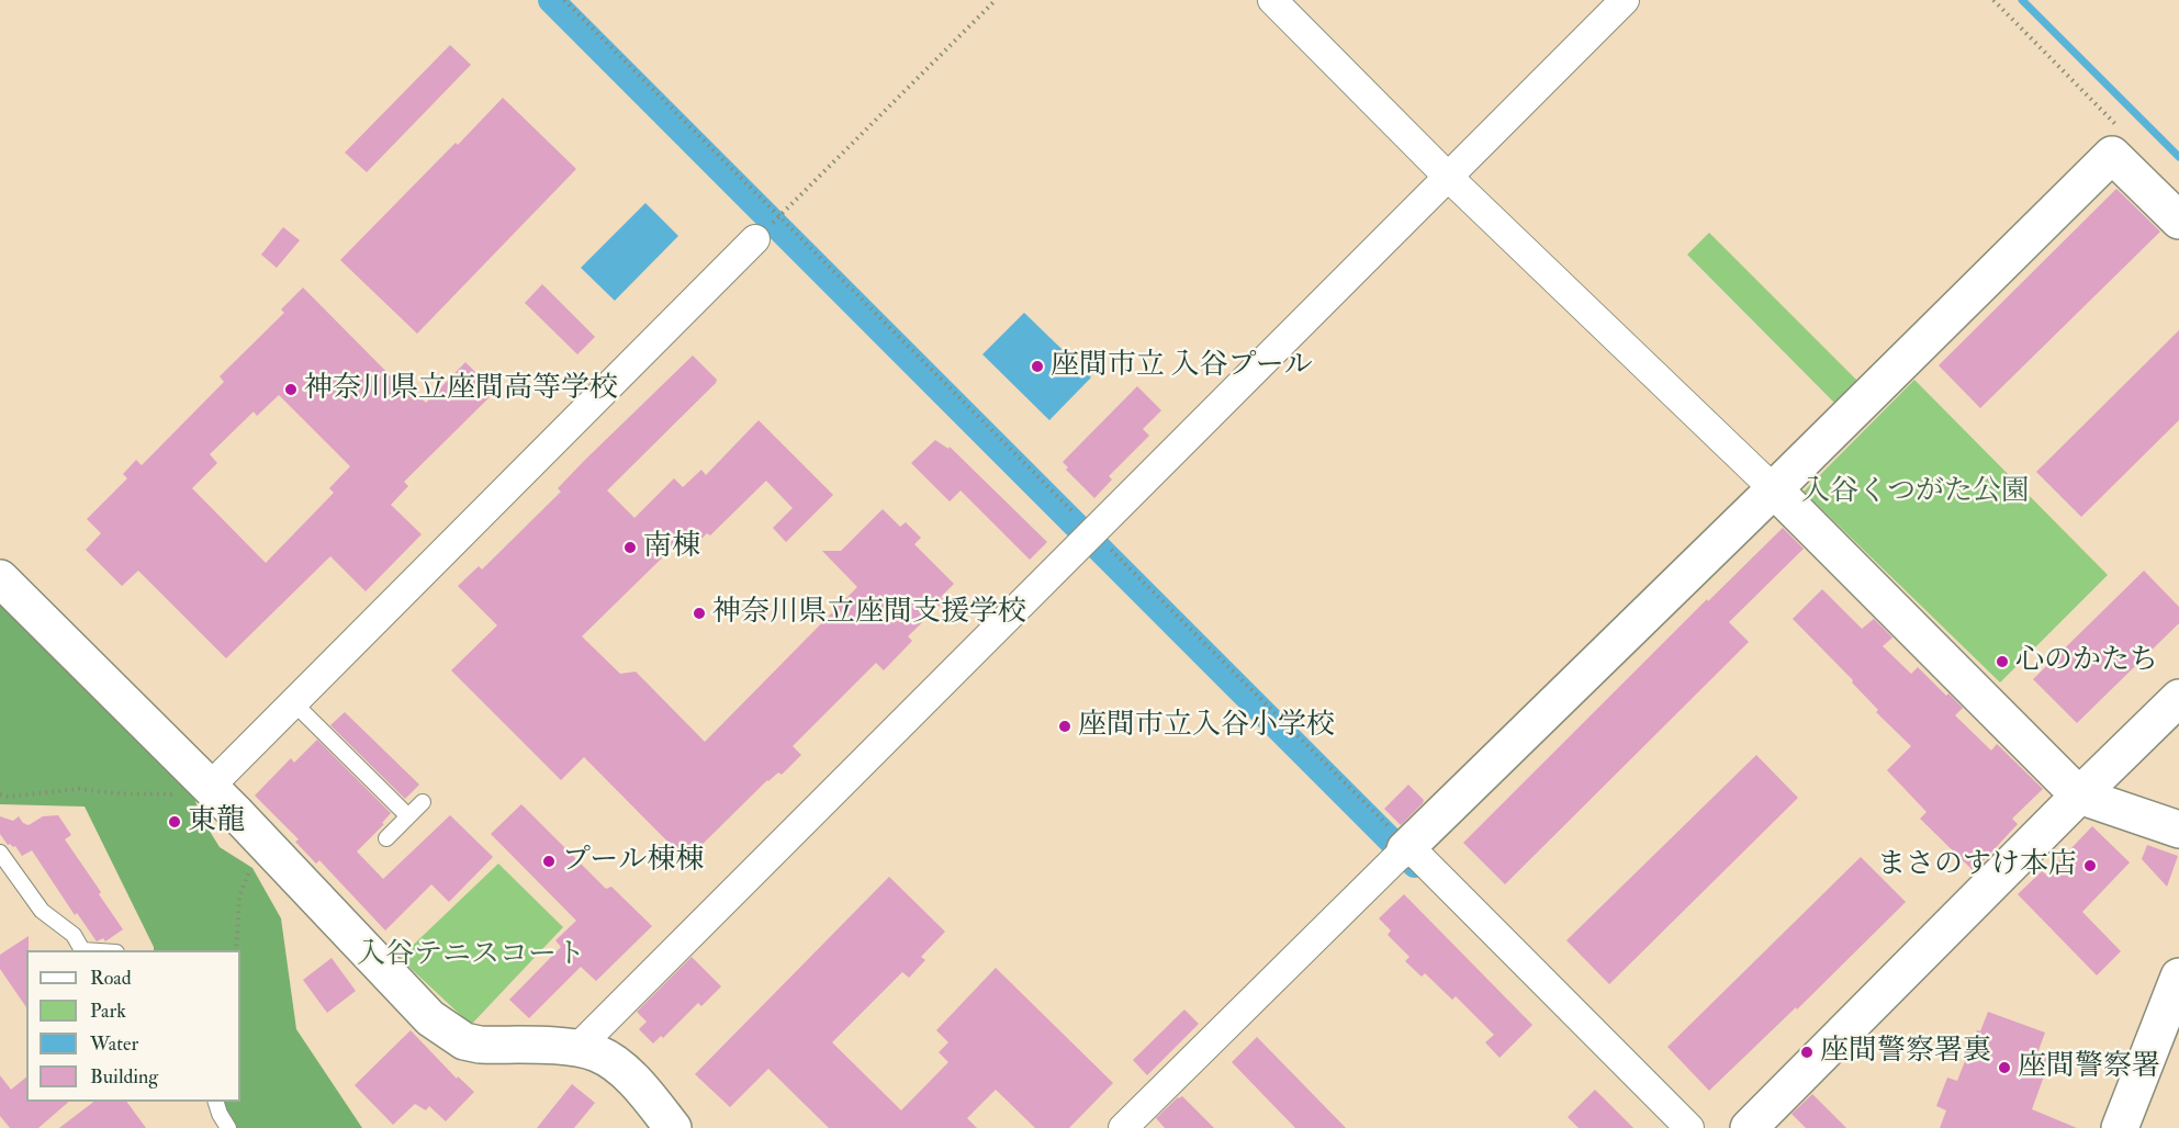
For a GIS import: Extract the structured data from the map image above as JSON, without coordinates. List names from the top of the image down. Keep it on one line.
{"parks":["入谷くつがた公園","入谷テニスコート"],"places":["座間市立 入谷プール","神奈川県立座間高等学校","南棟","神奈川県立座間支援学校","心のかたち","座間市立入谷小学校","東龍","プール棟棟","まさのすけ本店","座間警察署裏","座間警察署"],"legend":["Road","Park","Water","Building"]}
